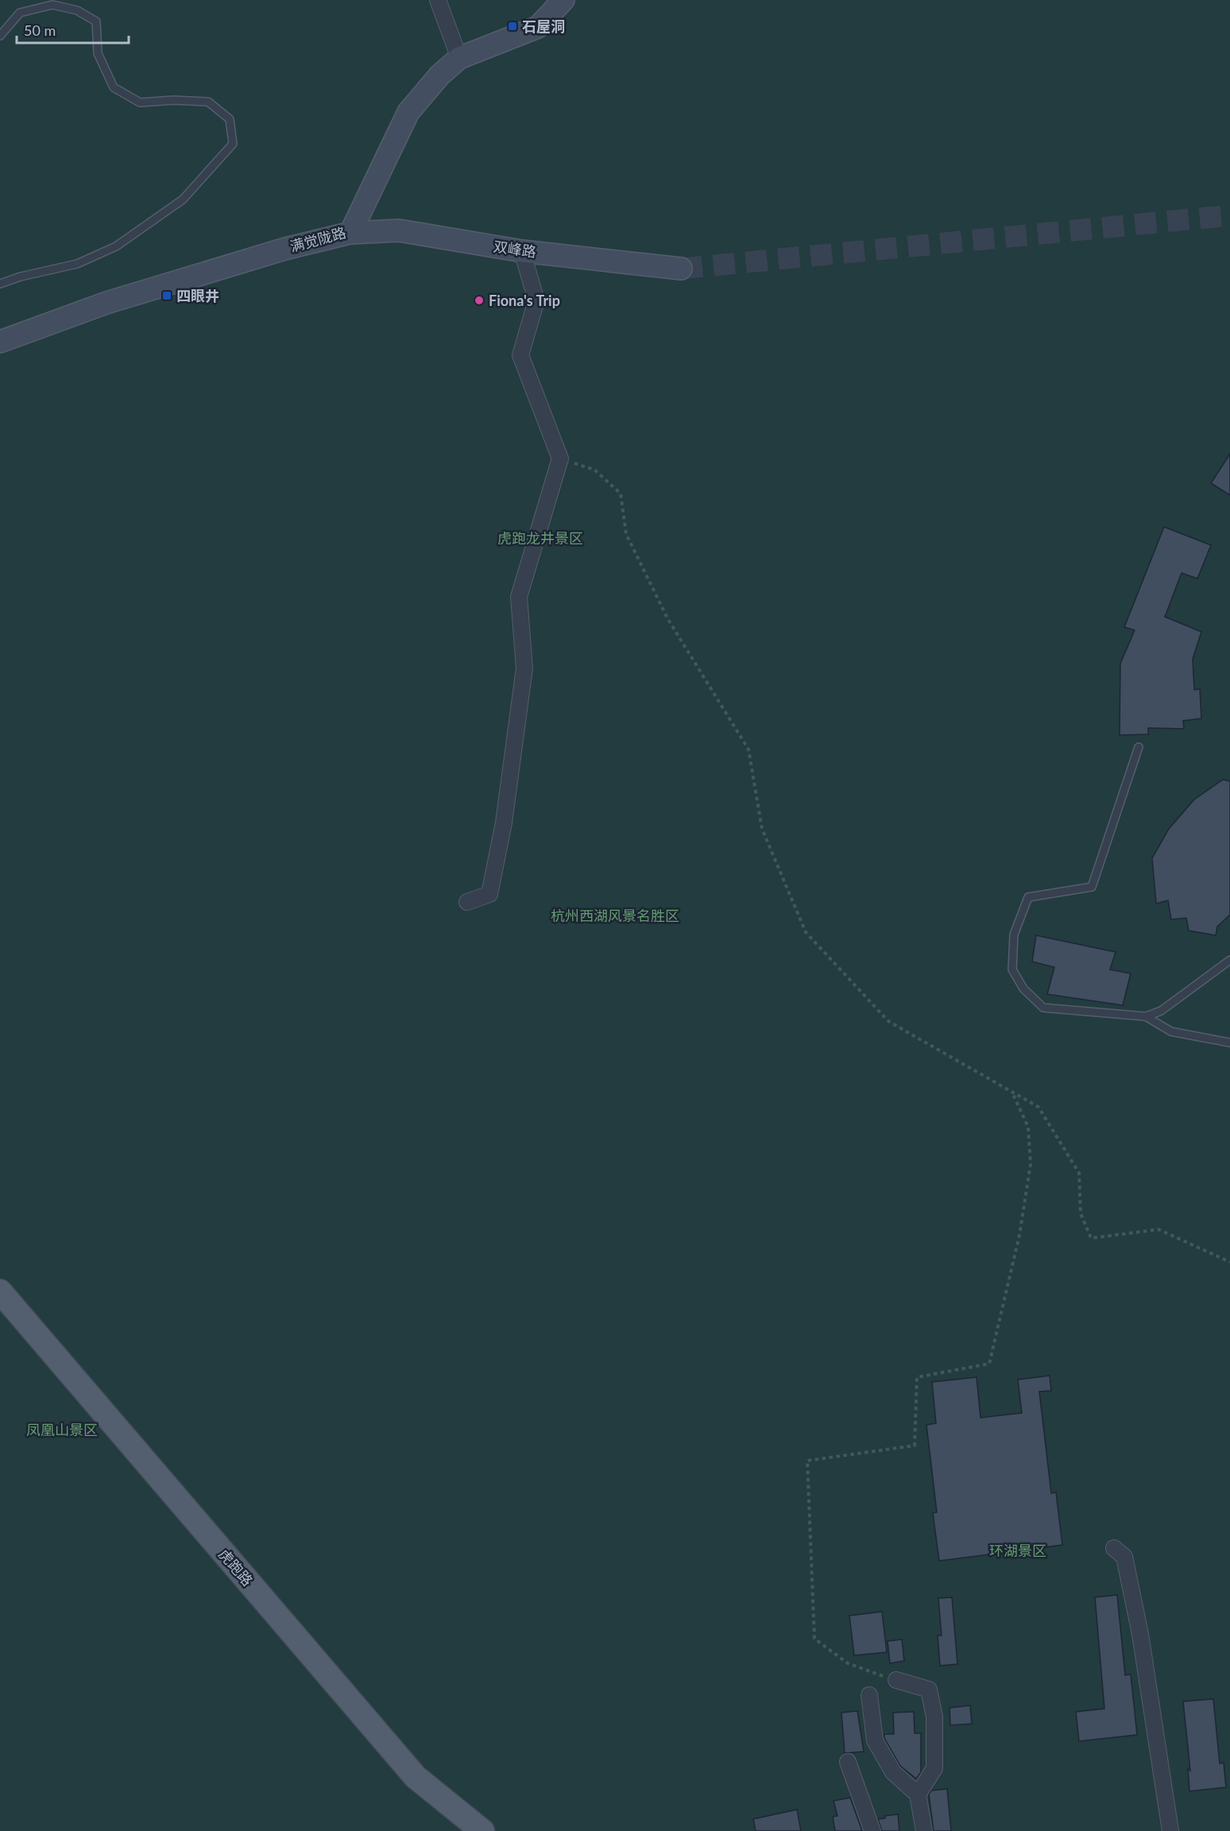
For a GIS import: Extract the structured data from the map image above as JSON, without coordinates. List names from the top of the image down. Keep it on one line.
{"streets":{"main road":["满觉陇路","双峰路","虎跑路"]},"crossings":[["满觉陇路","双峰路"]],"parks":["虎跑龙井景区","杭州西湖风景名胜区","凤凰山景区","环湖景区"],"places":{"transit":["石屋洞","四眼井"],"other":["Fiona's Trip"]},"scale_bar":"50 m"}
